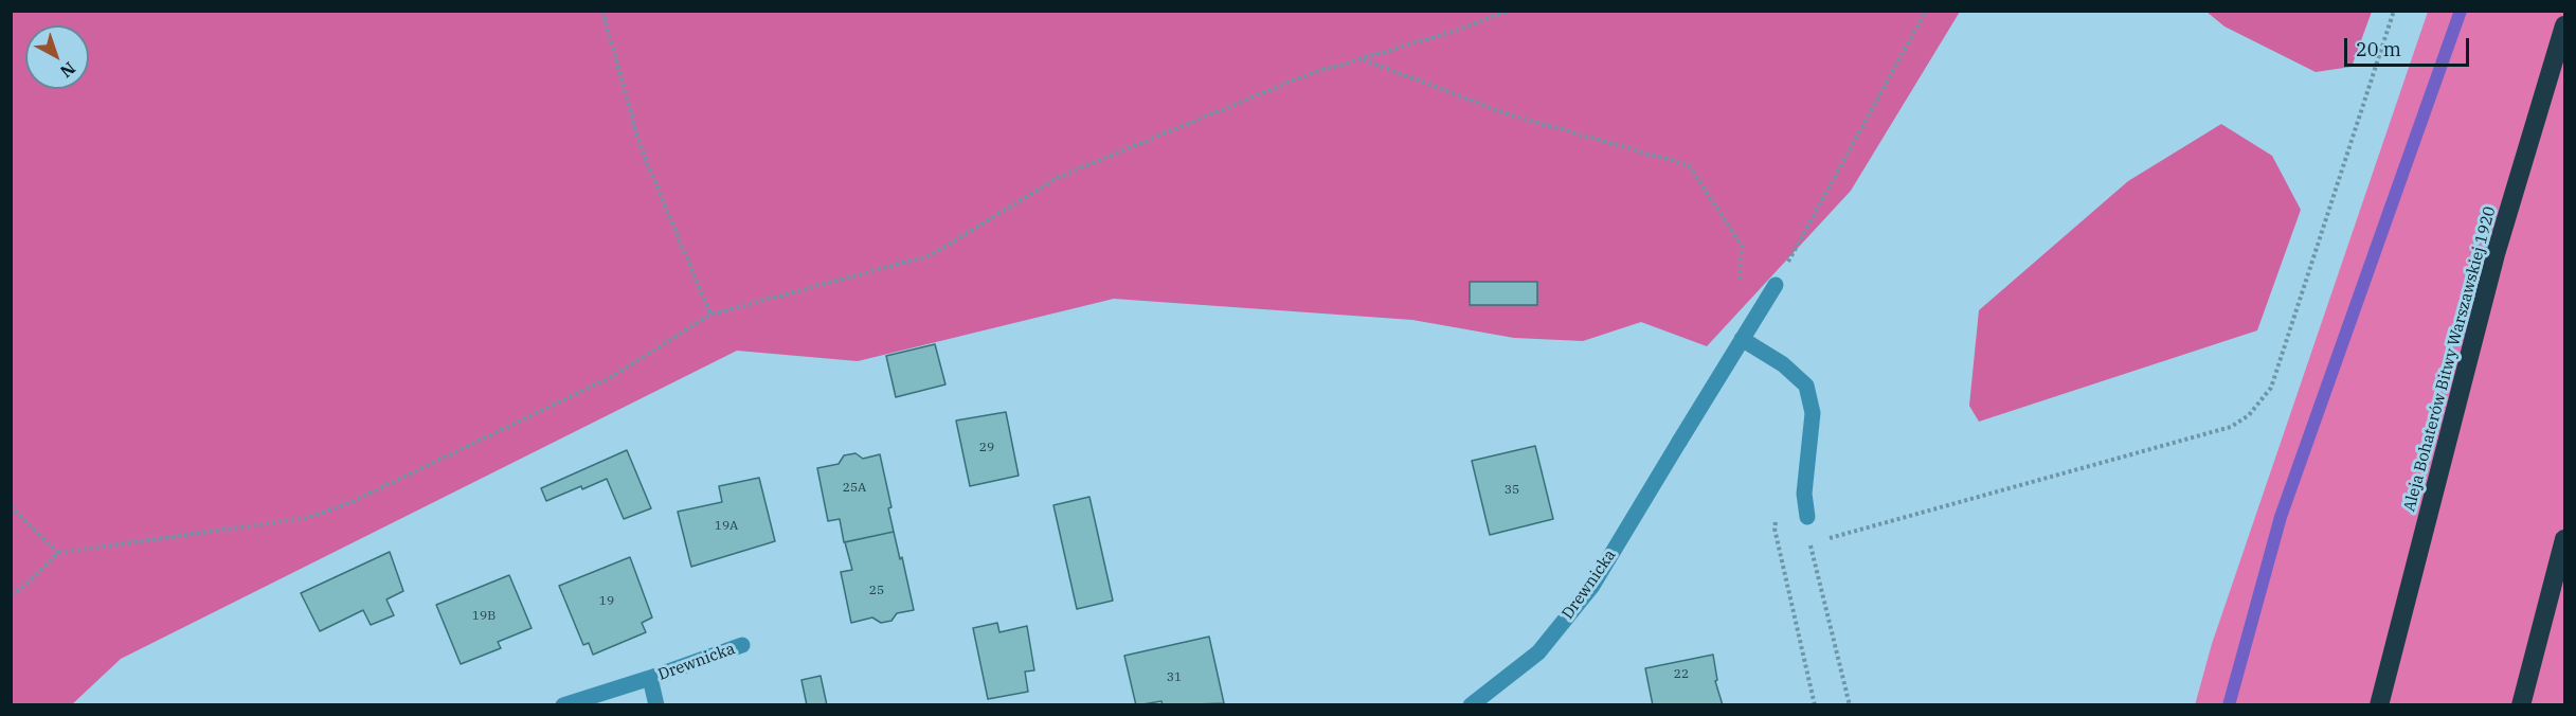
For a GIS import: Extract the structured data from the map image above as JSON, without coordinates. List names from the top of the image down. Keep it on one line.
{"streets":{"highway":["Aleja Bohaterów Bitwy Warszawskiej 1920"],"street":["Drewnicka"]},"house_numbers":["29","25A","35","19A","25","19","19B","22","31"],"scale_bar":"20 m","north":"bottom right"}
